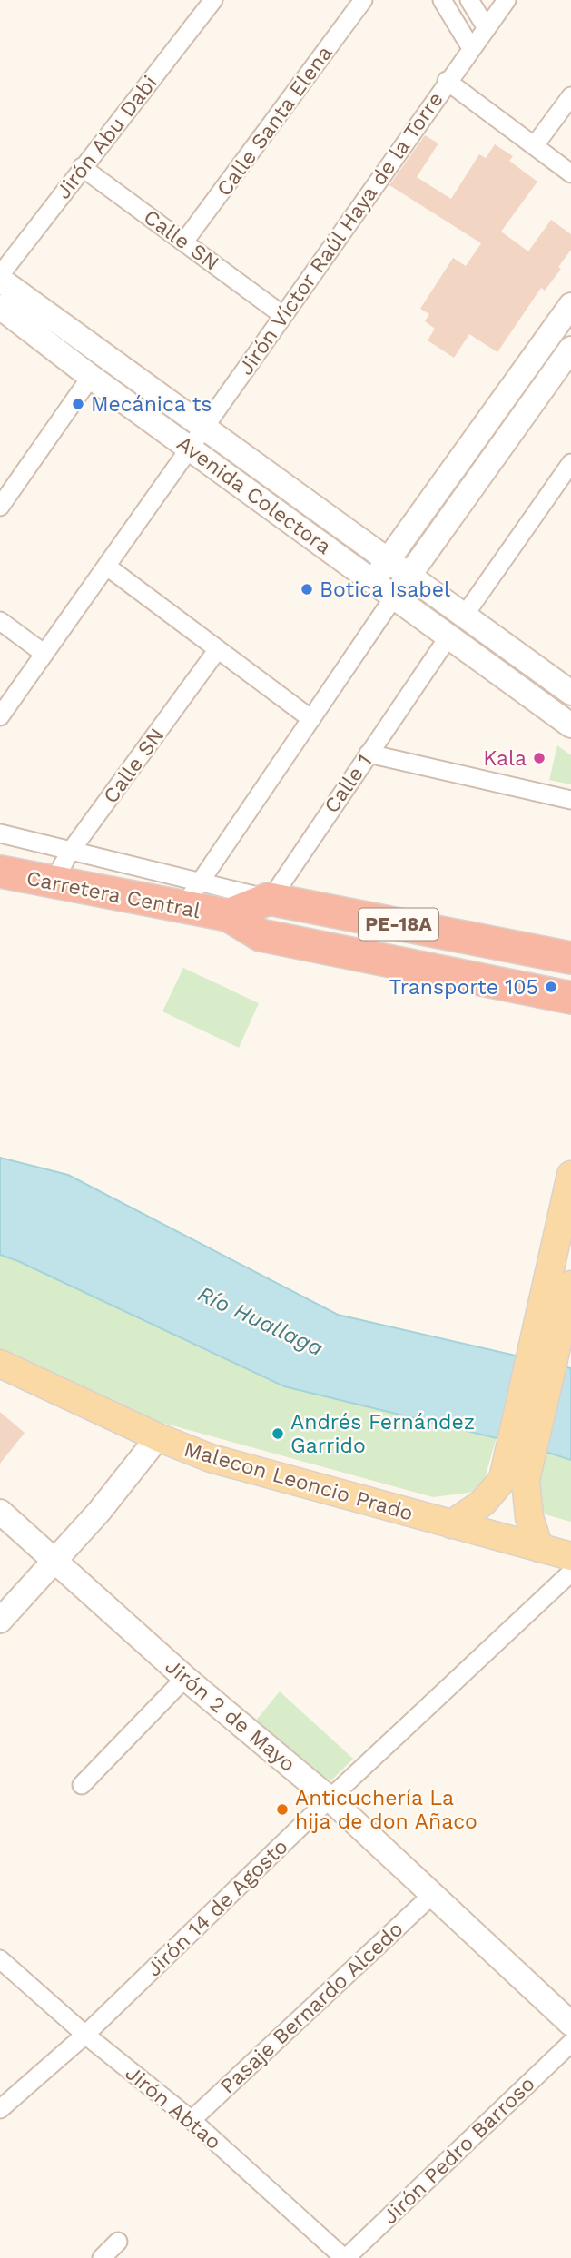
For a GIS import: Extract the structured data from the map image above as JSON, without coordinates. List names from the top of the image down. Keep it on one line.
{"streets":{"highway":["Carretera Central","PE-18A"],"main road":["Malecon Leoncio Prado"],"street":["Calle Santa Elena","Jirón Abu Dabi","Jirón Víctor Raúl Haya de la Torre","Calle SN","Avenida Colectora","Calle 1","Jirón 2 de Mayo","Jirón 14 de Agosto","Pasaje Bernardo Alcedo","Jirón Abtao","Jirón Pedro Barroso"]},"crossings":[["Calle Santa Elena","Calle SN"],["Jirón Abu Dabi","Calle SN"],["Jirón Abu Dabi","Avenida Colectora"],["Jirón Víctor Raúl Haya de la Torre","Calle SN"],["Jirón Víctor Raúl Haya de la Torre","Avenida Colectora"],["Calle SN","Carretera Central"],["Avenida Colectora","Calle 1"],["Calle 1","Carretera Central"],["Calle 1","PE-18A"],["Carretera Central","PE-18A"],["Jirón 2 de Mayo","Jirón 14 de Agosto"],["Jirón 2 de Mayo","Pasaje Bernardo Alcedo"],["Jirón 14 de Agosto","Jirón Abtao"],["Pasaje Bernardo Alcedo","Jirón Abtao"],["Jirón Abtao","Jirón Pedro Barroso"]],"water":["Río Huallaga"],"places":["Mecánica ts","Botica Isabel","Kala","Transporte 105","Andrés Fernández Garrido","Anticuchería La hija de don Añaco"]}
